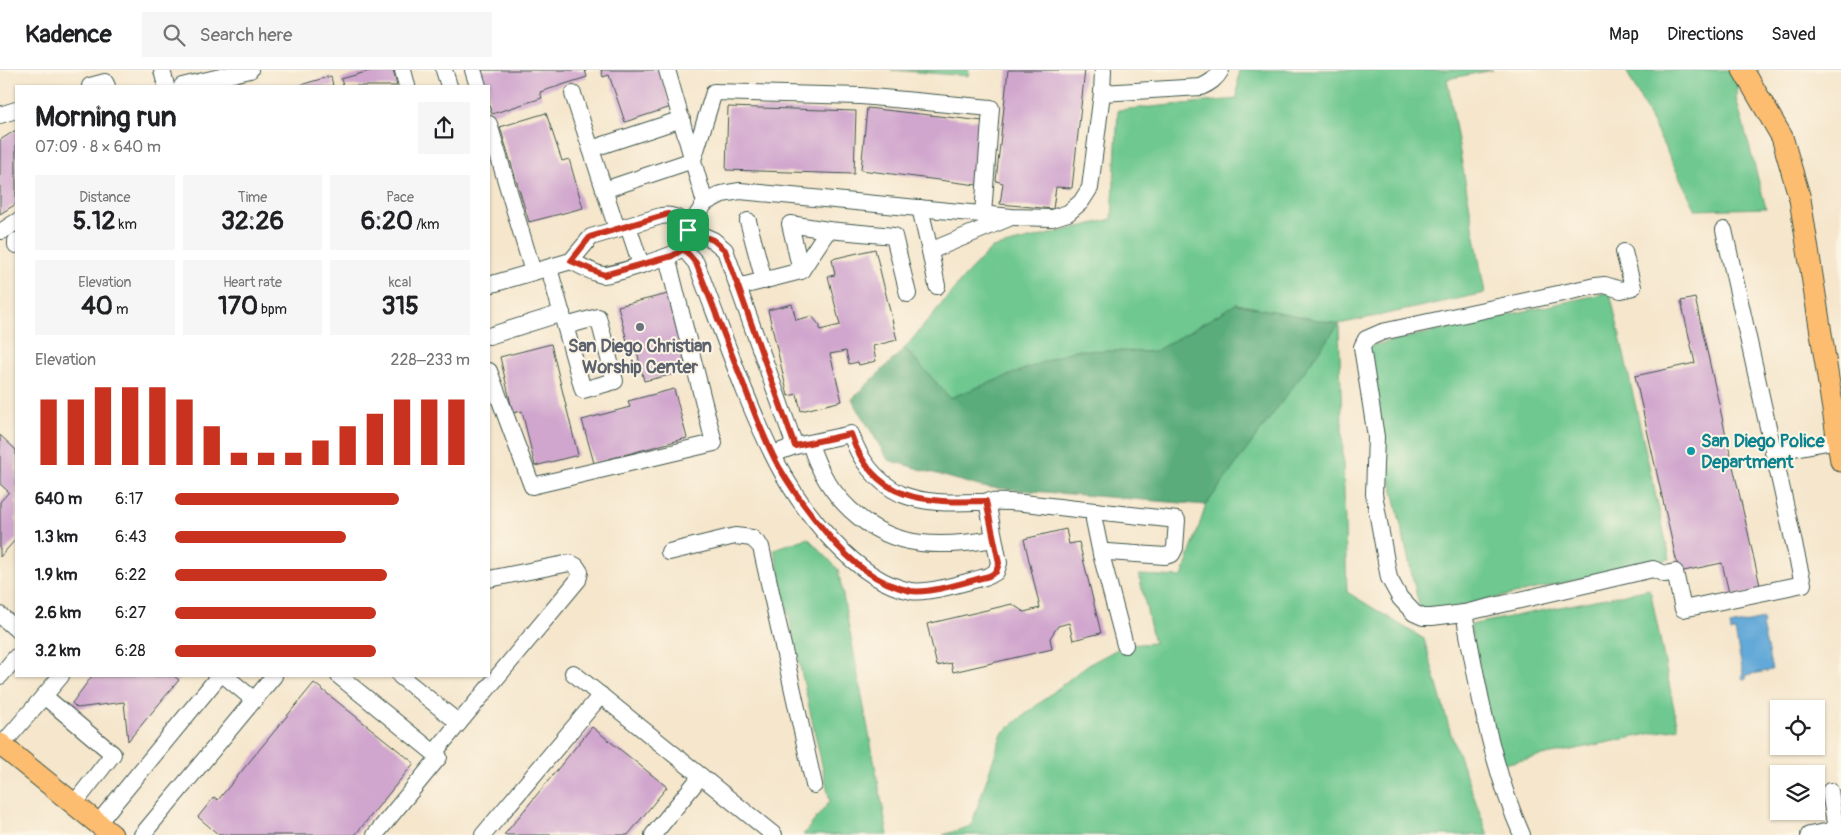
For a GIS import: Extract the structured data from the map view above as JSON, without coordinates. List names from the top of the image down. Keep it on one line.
{"places":["San Diego Christian Worship Center","San Diego Police Department"],"page":{"header":"Kadence","search":"Search here","nav":["Map","Directions","Saved"],"heading":["Morning run","07:09 · 8 × 640 m"],"stats":[["Distance","5.12 km"],["Time","32:26"],["Pace","6:20 /km"],["Elevation","40 m"],["Heart rate","170 bpm"],["kcal","315"]],"chart":["Elevation","228–233 m"],"list":[{"name":"640 m","note":"6:17"},{"name":"1.3 km","note":"6:43"},{"name":"1.9 km","note":"6:22"},{"name":"2.6 km","note":"6:27"},{"name":"3.2 km","note":"6:28"}]}}
